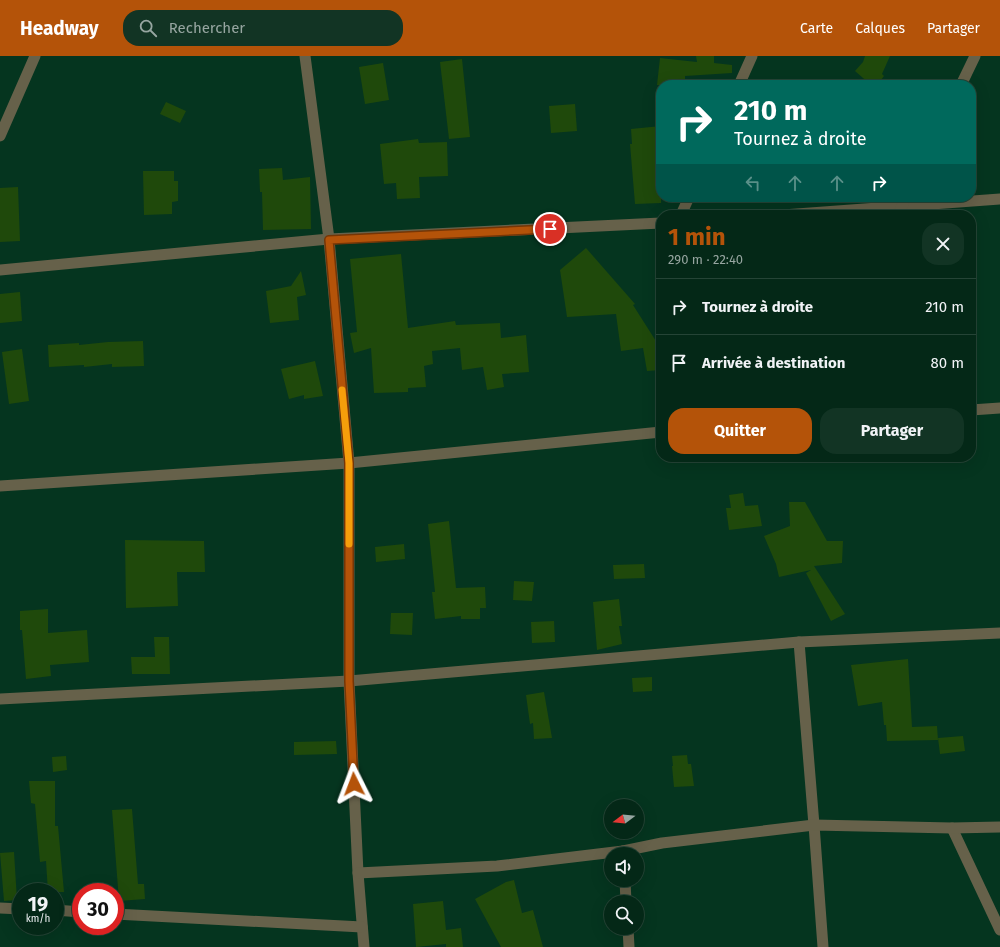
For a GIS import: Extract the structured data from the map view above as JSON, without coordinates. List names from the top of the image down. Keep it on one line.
{"north":"left","page":{"header":"Headway","search":"Rechercher","nav":["Carte","Calques","Partager"],"turn":["210 m","Tournez à droite"],"heading":["1 min","290 m · 22:40"],"list":[{"name":"Tournez à droite","value":"210 m"},{"name":"Arrivée à destination","value":"80 m"}],"buttons":["Quitter","Partager"],"speed":"19 km/h","limit":"30"}}
